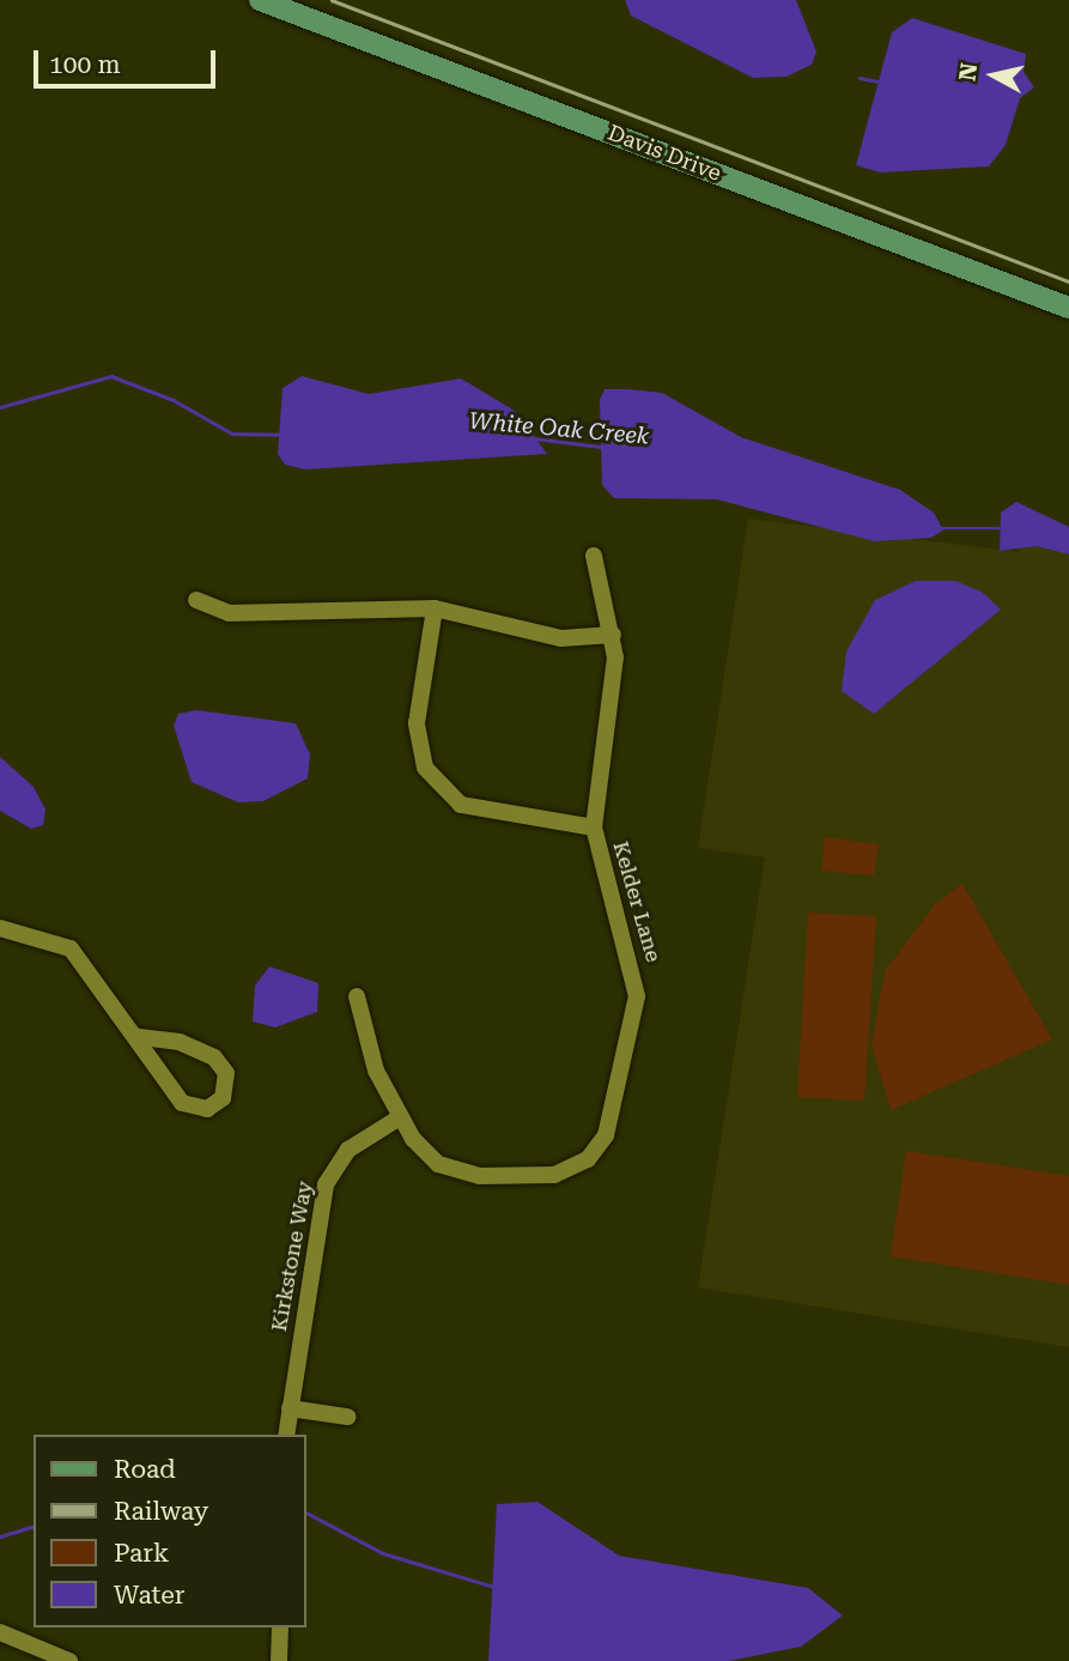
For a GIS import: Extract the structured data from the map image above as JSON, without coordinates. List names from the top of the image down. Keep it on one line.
{"streets":{"main road":["Davis Drive"],"street":["Kelder Lane","Kirkstone Way"]},"crossings":[["Kelder Lane","Kirkstone Way"]],"water":["White Oak Creek"],"legend":["Road","Railway","Park","Water"],"scale_bar":"100 m","north":"left"}
